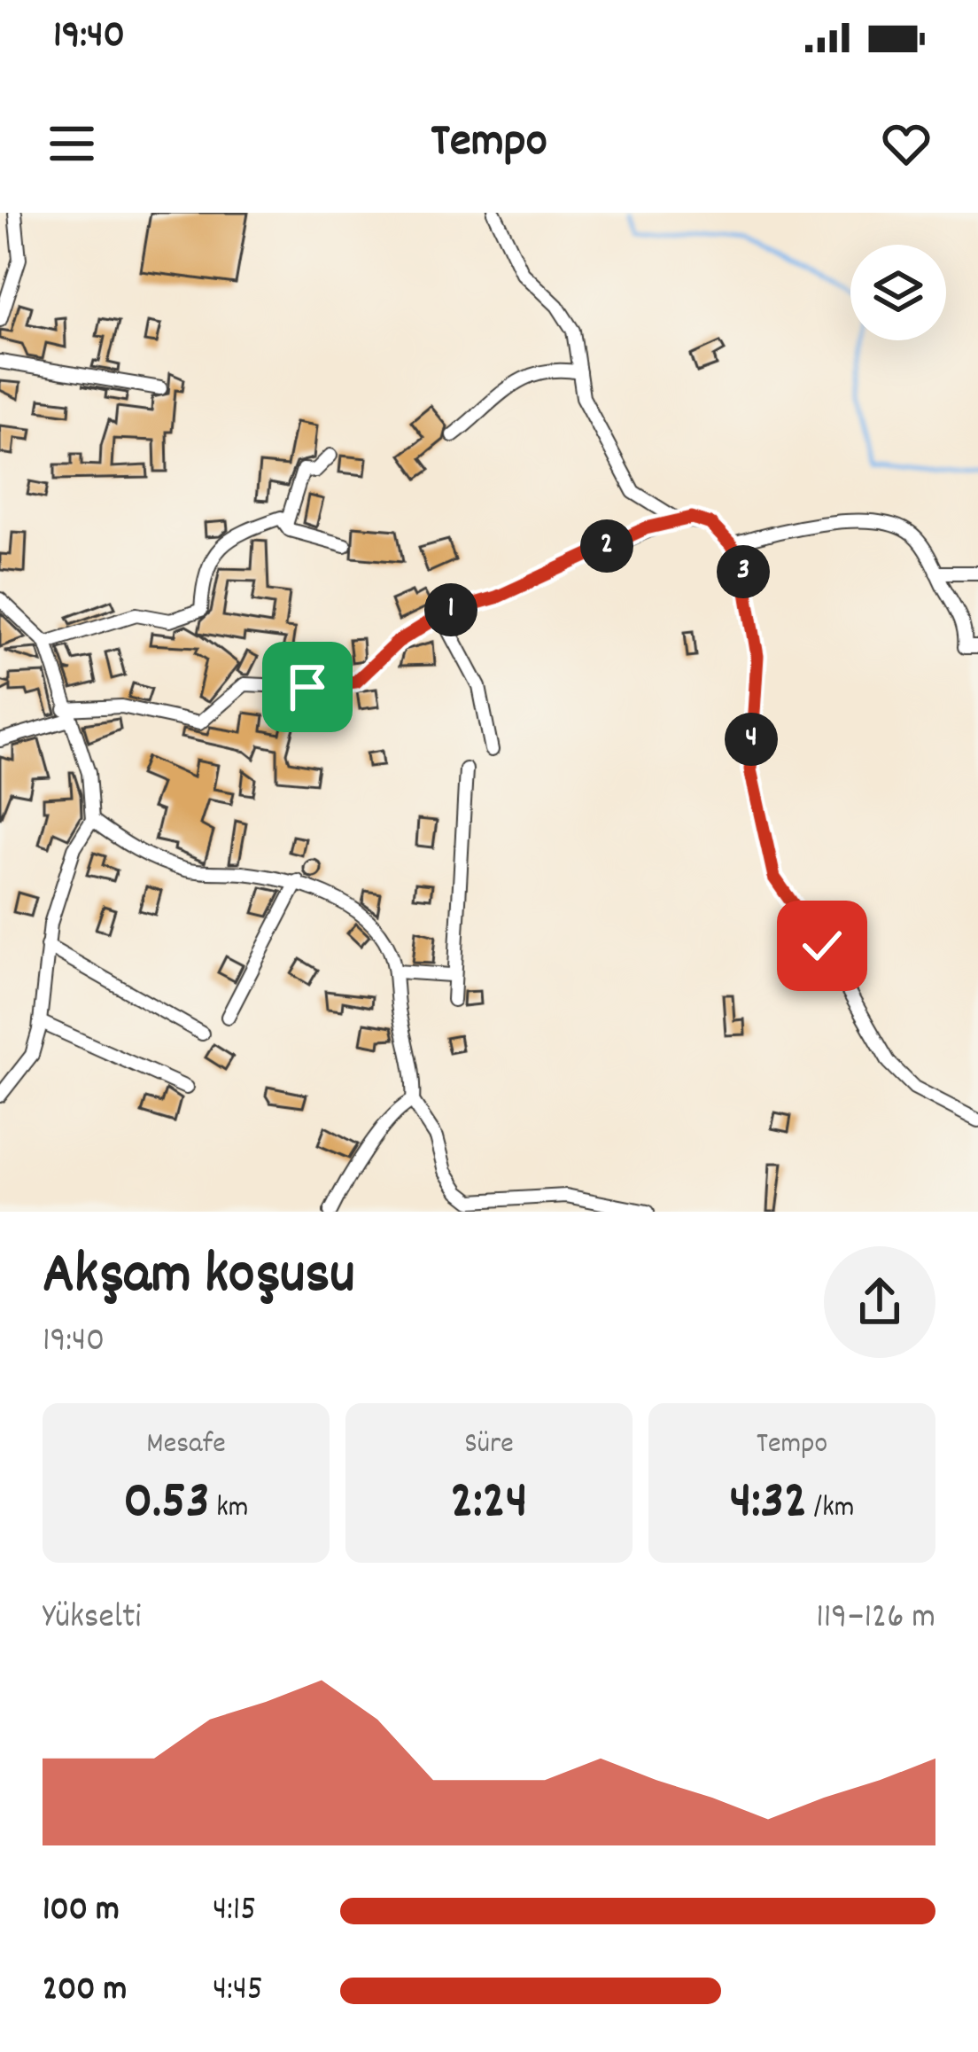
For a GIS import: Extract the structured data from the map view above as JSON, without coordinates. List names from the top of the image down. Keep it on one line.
{"page":{"status":"19:40","header":"Tempo","pins":["2","3","1","4"],"heading":["Akşam koşusu","19:40"],"stats":[["Mesafe","0.53 km"],["Süre","2:24"],["Tempo","4:32 /km"]],"chart":["Yükselti","119–126 m"],"list":[{"name":"100 m","note":"4:15"},{"name":"200 m","note":"4:45"}]}}
